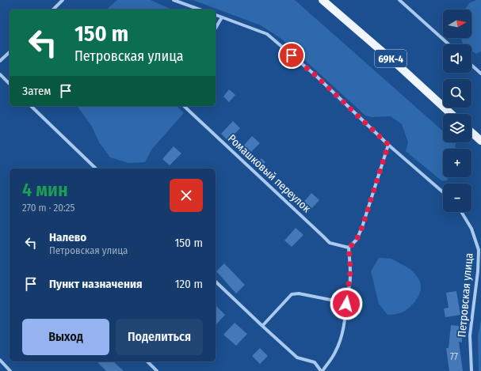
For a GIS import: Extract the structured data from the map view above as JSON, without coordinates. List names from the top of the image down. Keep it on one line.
{"streets":{"main road":["69К-4"],"street":["Ромашковый переулок","Петровская улица"]},"house_numbers":["77"],"north":"right","page":{"map_buttons":["+","−"],"turn":["150 m","Петровская улица"],"then":"Затем","heading":["4 мин","270 m · 20:25"],"list":[{"name":"Налево","note":"Петровская улица","value":"150 m"},{"name":"Пункт назначения","value":"120 m"}],"buttons":["Выход","Поделиться"]}}
